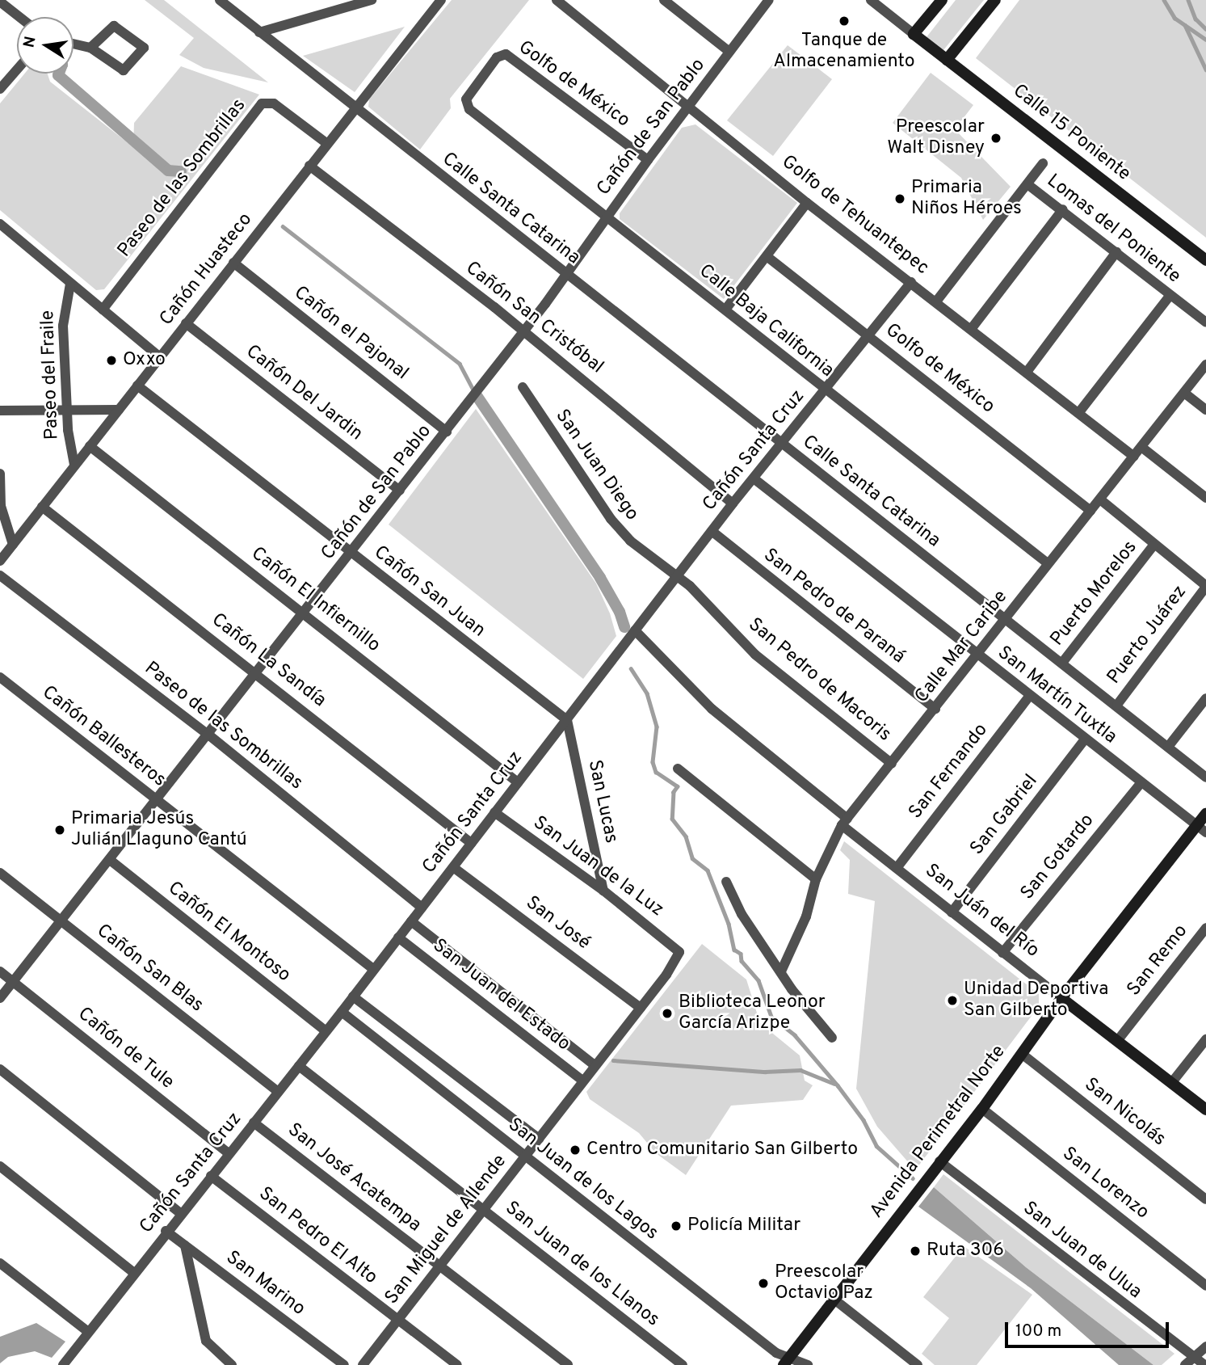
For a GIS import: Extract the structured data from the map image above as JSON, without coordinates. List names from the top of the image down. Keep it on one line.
{"streets":{"street":["Golfo de México","Cañón de San Pablo","Calle 15 Poniente","Paseo de las Sombrillas","Calle Santa Catarina","Golfo de Tehuantepec","Lomas del Poniente","Cañón Huasteco","Cañón San Cristóbal","Calle Baja California","Cañón el Pajonal","Paseo del Fraile","Cañón Del Jardin","Cañón Santa Cruz","San Juan Diego","Cañón San Juan","Puerto Morelos","Cañón El Infiernillo","San Pedro de Paraná","Puerto Juárez","Calle Mar Caribe","Cañón La Sandía","San Pedro de Macoris","San Martín Tuxtla","Cañón Ballesteros","San Fernando","San Lucas","San Gabriel","San Gotardo","San Juan de la Luz","San Juán del Río","San José","Cañón El Montoso","San Remo","Cañón San Blas","San Juan del Estado","Cañón de Tule","San Nicolás","Avenida Perimetral Norte","San José Acatempa","San Juan de los Lagos","San Lorenzo","San Miguel de Allende","San Pedro El Alto","San Juan de Ulua","San Juan de los Llanos","San Marino"]},"crossings":[["Golfo de México","Cañón de San Pablo"],["Golfo de México","Calle Baja California"],["Golfo de México","Cañón Santa Cruz"],["Golfo de México","Calle Mar Caribe"],["Cañón de San Pablo","Paseo de las Sombrillas"],["Cañón de San Pablo","Calle Santa Catarina"],["Cañón de San Pablo","Golfo de Tehuantepec"],["Cañón de San Pablo","Cañón San Cristóbal"],["Cañón de San Pablo","Calle Baja California"],["Cañón de San Pablo","Cañón el Pajonal"],["Cañón de San Pablo","Cañón Del Jardin"],["Cañón de San Pablo","Cañón San Juan"],["Cañón de San Pablo","Cañón El Infiernillo"],["Cañón de San Pablo","Cañón La Sandía"],["Cañón de San Pablo","Cañón Ballesteros"],["Cañón de San Pablo","Cañón El Montoso"],["Cañón de San Pablo","Cañón San Blas"],["Cañón de San Pablo","Cañón de Tule"],["Paseo de las Sombrillas","Cañón Huasteco"],["Paseo de las Sombrillas","Cañón Santa Cruz"],["Calle Santa Catarina","Cañón Huasteco"],["Calle Santa Catarina","Cañón Santa Cruz"],["Calle Santa Catarina","Puerto Morelos"],["Calle Santa Catarina","Puerto Juárez"],["Calle Santa Catarina","Calle Mar Caribe"],["Golfo de Tehuantepec","Cañón Santa Cruz"],["Golfo de Tehuantepec","Calle Mar Caribe"],["Cañón Huasteco","Cañón San Cristóbal"],["Cañón Huasteco","Cañón el Pajonal"],["Cañón Huasteco","Paseo del Fraile"],["Cañón Huasteco","Cañón Del Jardin"],["Cañón Huasteco","Cañón San Juan"],["Cañón Huasteco","Cañón El Infiernillo"],["Cañón Huasteco","Cañón La Sandía"],["Cañón San Cristóbal","Cañón Santa Cruz"],["Calle Baja California","Cañón Santa Cruz"],["Calle Baja California","Calle Mar Caribe"],["Cañón Santa Cruz","San Juan Diego"],["Cañón Santa Cruz","Cañón San Juan"],["Cañón Santa Cruz","Cañón El Infiernillo"],["Cañón Santa Cruz","San Pedro de Paraná"],["Cañón Santa Cruz","Cañón La Sandía"],["Cañón Santa Cruz","San Pedro de Macoris"],["Cañón Santa Cruz","San Martín Tuxtla"],["Cañón Santa Cruz","Cañón Ballesteros"],["Cañón Santa Cruz","San Lucas"],["Cañón Santa Cruz","San Juan de la Luz"],["Cañón Santa Cruz","San Juán del Río"],["Cañón Santa Cruz","San José"],["Cañón Santa Cruz","Cañón El Montoso"],["Cañón Santa Cruz","Cañón San Blas"],["Cañón Santa Cruz","San Juan del Estado"],["Cañón Santa Cruz","Cañón de Tule"],["Cañón Santa Cruz","San José Acatempa"],["Cañón Santa Cruz","San Juan de los Lagos"],["Cañón Santa Cruz","San Pedro El Alto"],["Cañón Santa Cruz","San Juan de los Llanos"],["Cañón Santa Cruz","San Marino"],["San Juan Diego","San Pedro de Macoris"],["Cañón San Juan","San Lucas"],["San Pedro de Paraná","Calle Mar Caribe"],["Calle Mar Caribe","San Pedro de Macoris"],["Calle Mar Caribe","San Martín Tuxtla"],["Calle Mar Caribe","San Juán del Río"],["San Martín Tuxtla","San Fernando"],["San Martín Tuxtla","San Gabriel"],["San Martín Tuxtla","San Gotardo"],["San Martín Tuxtla","Avenida Perimetral Norte"],["San Fernando","San Juán del Río"],["San Lucas","San Juan de la Luz"],["San Gabriel","San Juán del Río"],["San Gotardo","San Juán del Río"],["San Juan de la Luz","San Miguel de Allende"],["San Juán del Río","San Remo"],["San Juán del Río","Avenida Perimetral Norte"],["San José","San Miguel de Allende"],["San Juan del Estado","San Miguel de Allende"],["San Nicolás","Avenida Perimetral Norte"],["Avenida Perimetral Norte","San Juan de los Lagos"],["Avenida Perimetral Norte","San Lorenzo"],["Avenida Perimetral Norte","San Juan de Ulua"],["San José Acatempa","San Miguel de Allende"],["San Juan de los Lagos","San Miguel de Allende"],["San Miguel de Allende","San Pedro El Alto"],["San Miguel de Allende","San Juan de los Llanos"]],"places":["Tanque de Almacenamiento","Preescolar Walt Disney","Primaria Niños Héroes","Oxxo","Primaria Jesús Julián Llaguno Cantú","Unidad Deportiva San Gilberto","Biblioteca Leonor García Arizpe","Centro Comunitario San Gilberto","Policía Militar","Ruta 306","Preescolar Octavio Paz"],"scale_bar":"100 m","north":"left"}
